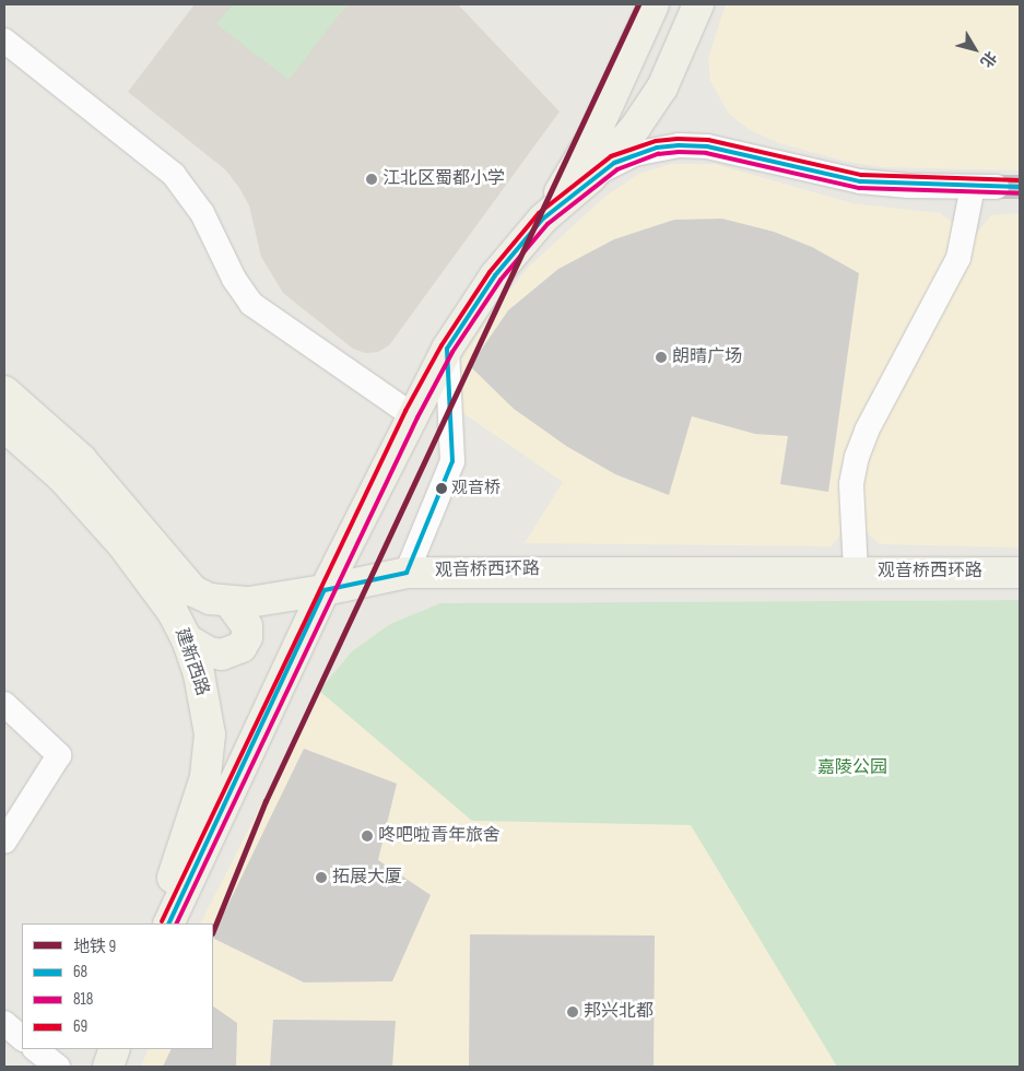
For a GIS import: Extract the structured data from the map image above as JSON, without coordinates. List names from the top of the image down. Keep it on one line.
{"streets":{"main road":["观音桥西环路","建新西路"]},"parks":["嘉陵公园"],"places":["江北区蜀都小学","朗晴广场","观音桥","咚吧啦青年旅舍","拓展大厦","邦兴北都"],"lines":["metro line 9","transit line 69","transit line 68","transit line 818"],"legend":["地铁 9","68","818","69"],"north":"bottom right"}
